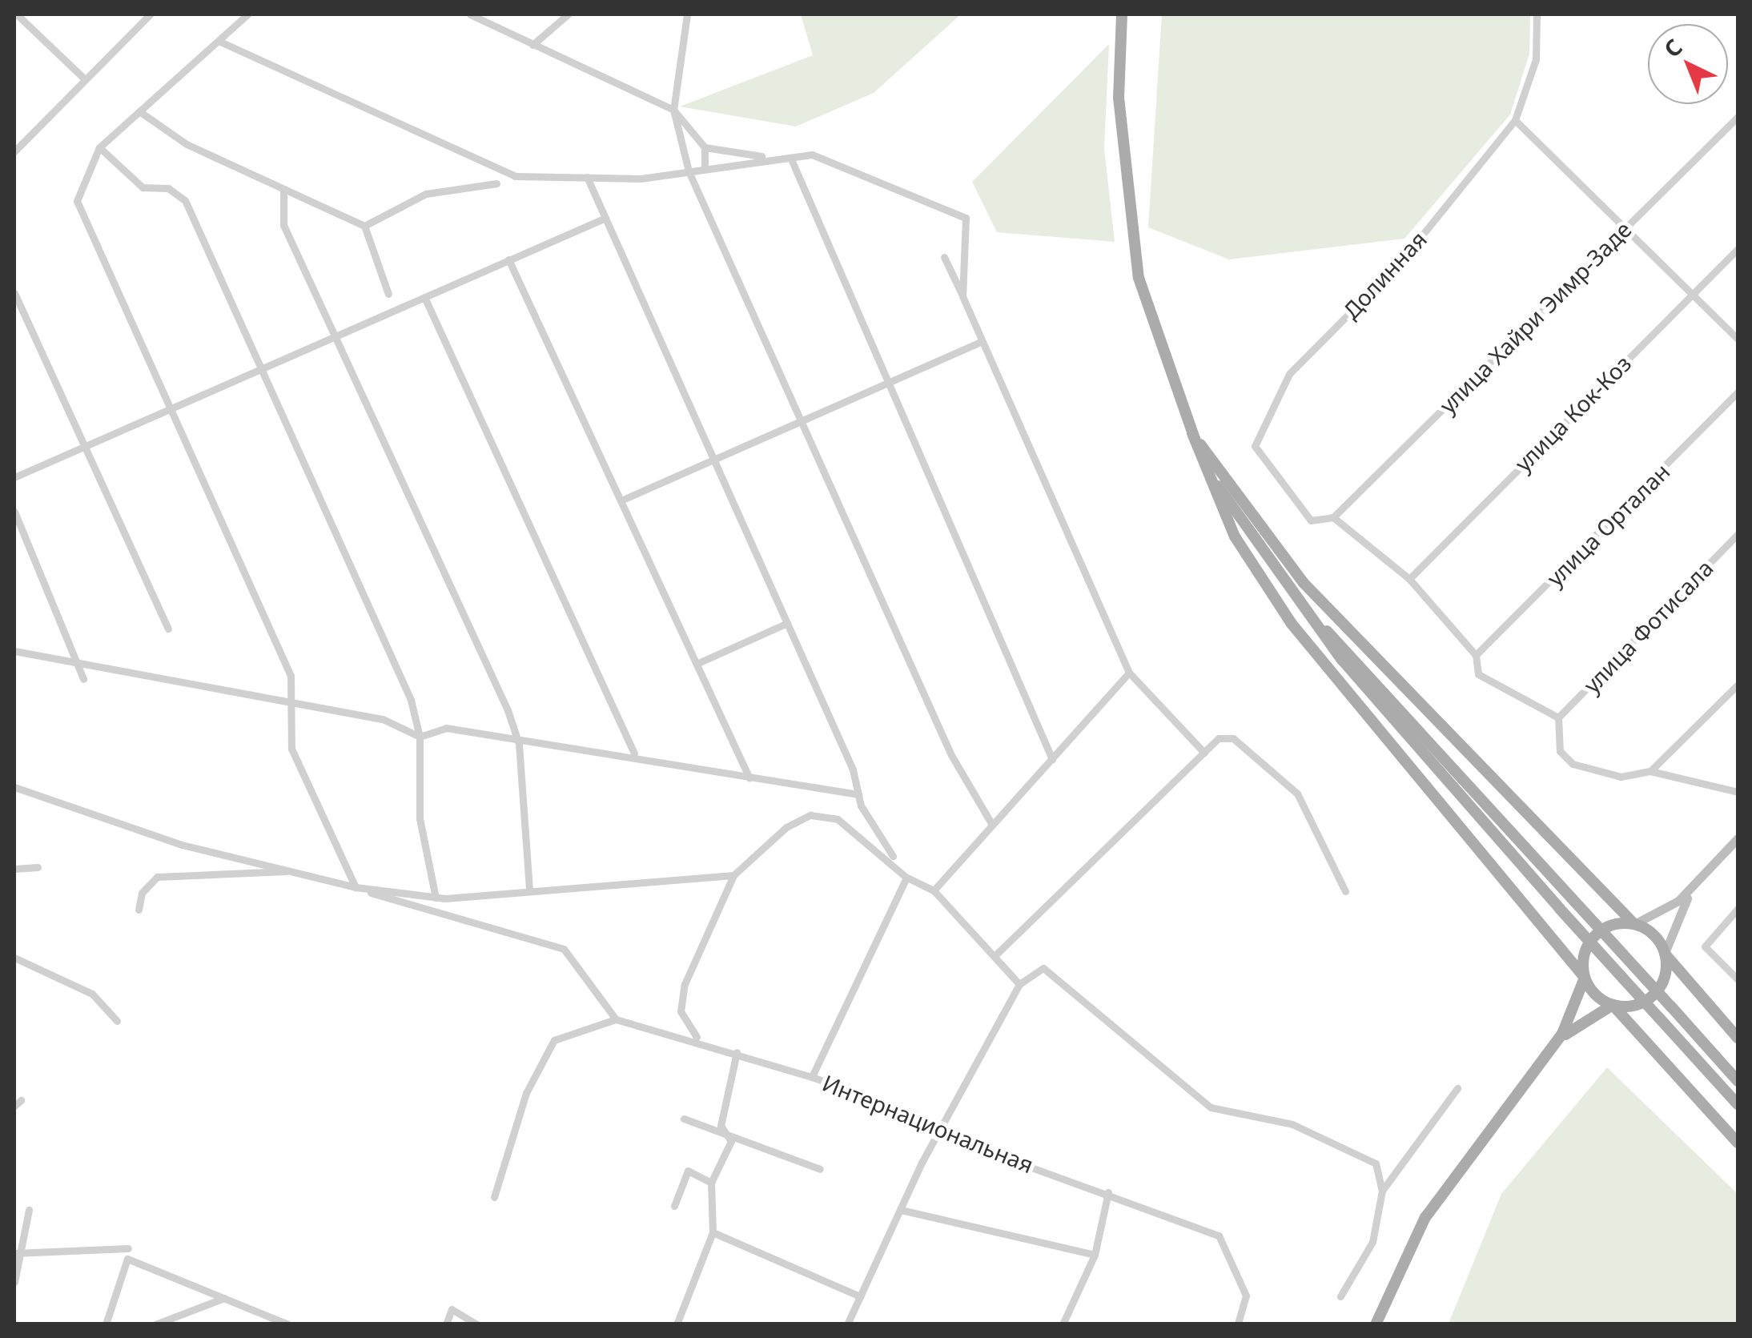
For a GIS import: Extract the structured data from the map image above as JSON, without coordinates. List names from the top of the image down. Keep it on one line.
{"streets":{"street":["Долинная","улица Хайри Эимр-Заде","улица Кок-Коз","улица Орталан","улица Фотисала","Интернациональная"]},"crossings":[["Долинная","улица Хайри Эимр-Заде"]],"north":"top left"}
